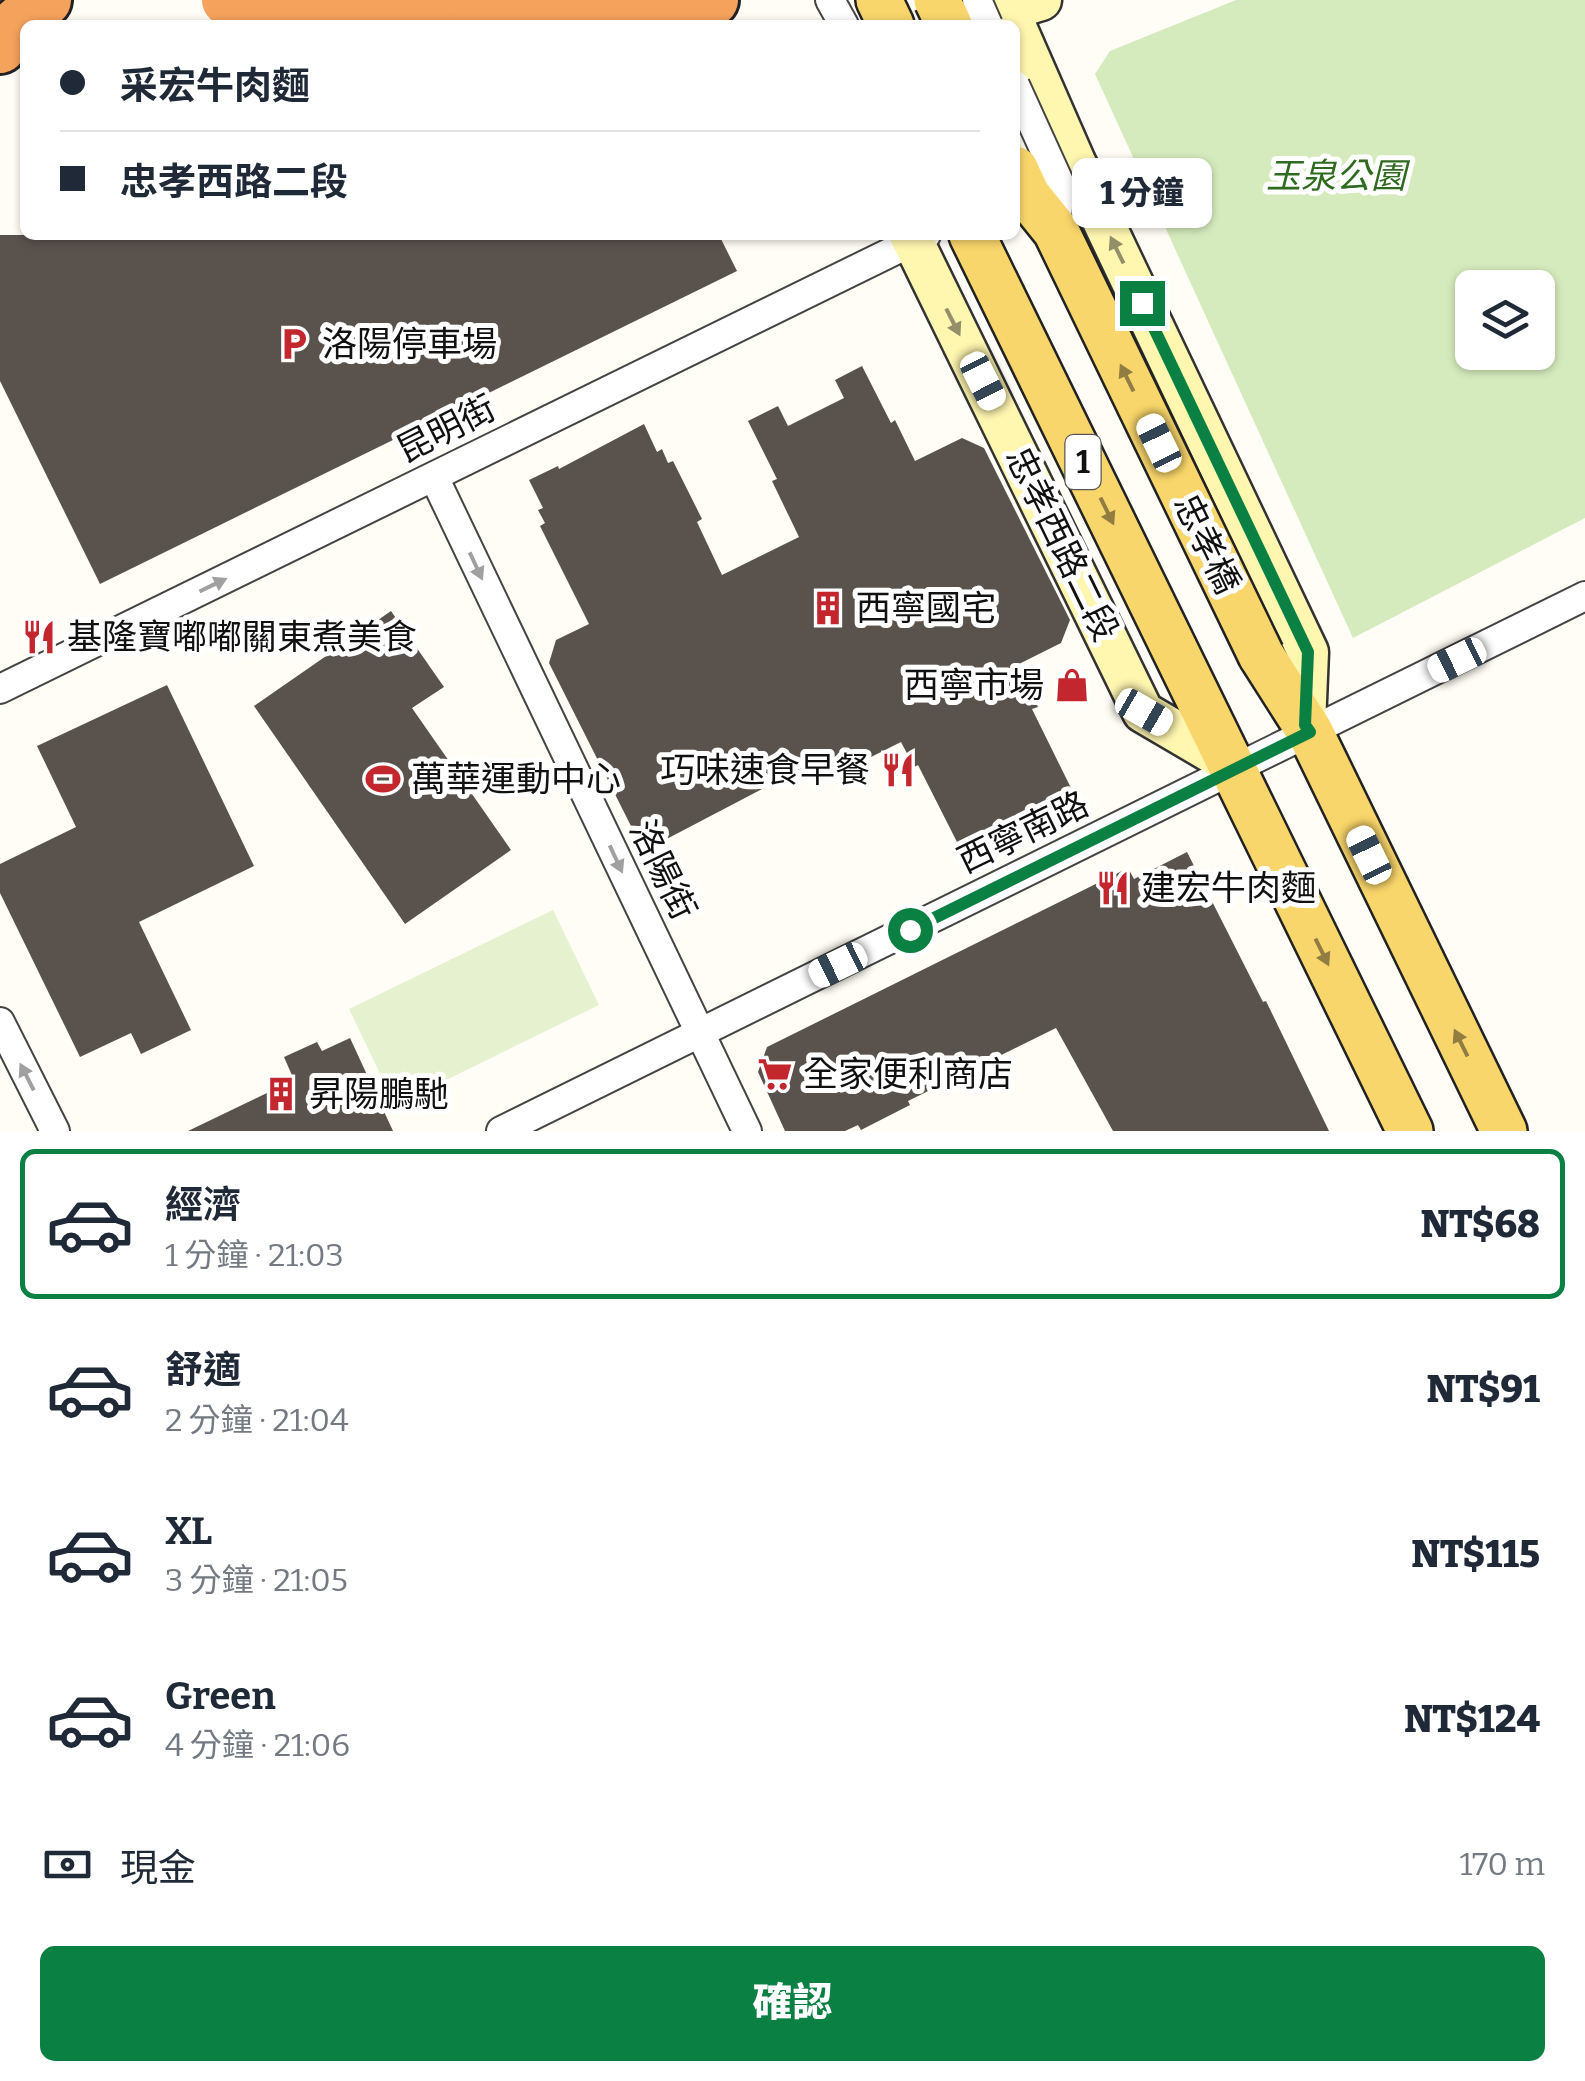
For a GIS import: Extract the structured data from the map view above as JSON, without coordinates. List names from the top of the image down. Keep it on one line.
{"streets":{"main road":["1","忠孝橋"],"street":["昆明街","忠孝西路二段","西寧南路","洛陽街"]},"crossings":[["昆明街","洛陽街"],["1","忠孝西路二段"],["1","忠孝橋"],["1","西寧南路"],["忠孝西路二段","西寧南路"],["忠孝橋","西寧南路"],["西寧南路","洛陽街"]],"one_way":["昆明街","洛陽街"],"parks":["玉泉公園"],"places":{"parking":["洛陽停車場"],"building":["西寧國宅","昇陽鵬馳"],"restaurant":["基隆寶嘟嘟關東煮美食","巧味速食早餐","建宏牛肉麵"],"shop":["西寧市場"],"sports":["萬華運動中心"],"supermarket":["全家便利商店"]},"page":{"banner":["采宏牛肉麵","忠孝西路二段"],"bubble":"1 分鐘","list":[{"name":"經濟","note":"1 分鐘 · 21:03","value":"NT$68"},{"name":"舒適","note":"2 分鐘 · 21:04","value":"NT$91"},{"name":"XL","note":"3 分鐘 · 21:05","value":"NT$115"},{"name":"Green","note":"4 分鐘 · 21:06","value":"NT$124"}],"pay":["現金","170 m"],"buttons":"確認"}}
